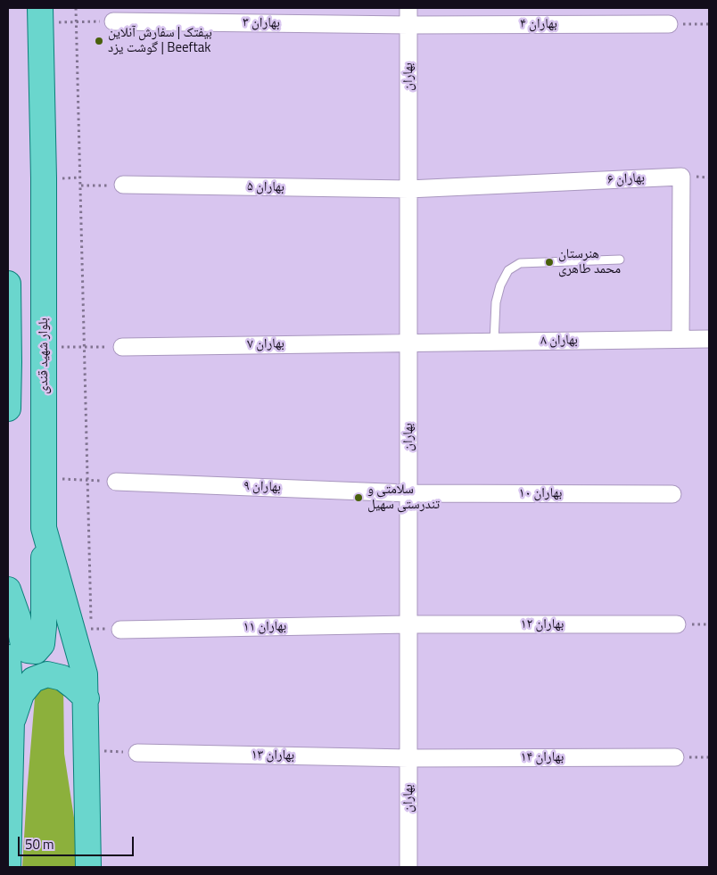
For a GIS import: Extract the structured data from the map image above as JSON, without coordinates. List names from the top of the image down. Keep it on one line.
{"streets":{"main road":["بلوار شهید قندی"],"street":["بهاران ۳","بهاران ۴","بهاران","بهاران ۶","بهاران ۵","بهاران ۸","بهاران ۷","بهاران ۹","بهاران ۱۰","بهاران ۱۲","بهاران ۱۱","بهاران ۱۳","بهاران ۱۴"]},"crossings":[["بهاران ۳","بهاران ۴"],["بهاران ۳","بهاران"],["بهاران ۴","بهاران"],["بهاران","بهاران ۶"],["بهاران","بهاران ۵"],["بهاران","بهاران ۸"],["بهاران","بهاران ۷"],["بهاران","بهاران ۹"],["بهاران","بهاران ۱۰"],["بهاران","بهاران ۱۲"],["بهاران","بهاران ۱۱"],["بهاران","بهاران ۱۳"],["بهاران","بهاران ۱۴"],["بهاران ۶","بهاران ۵"],["بهاران ۶","بهاران ۸"],["بهاران ۸","بهاران ۷"],["بهاران ۹","بهاران ۱۰"],["بهاران ۱۲","بهاران ۱۱"],["بهاران ۱۳","بهاران ۱۴"]],"places":["بیفتک | سفارش آنلاین گوشت یزد | Beeftak","هنرستان محمد طاهری","سلامتی و تندرستی سهیل"],"scale_bar":"50 m"}
